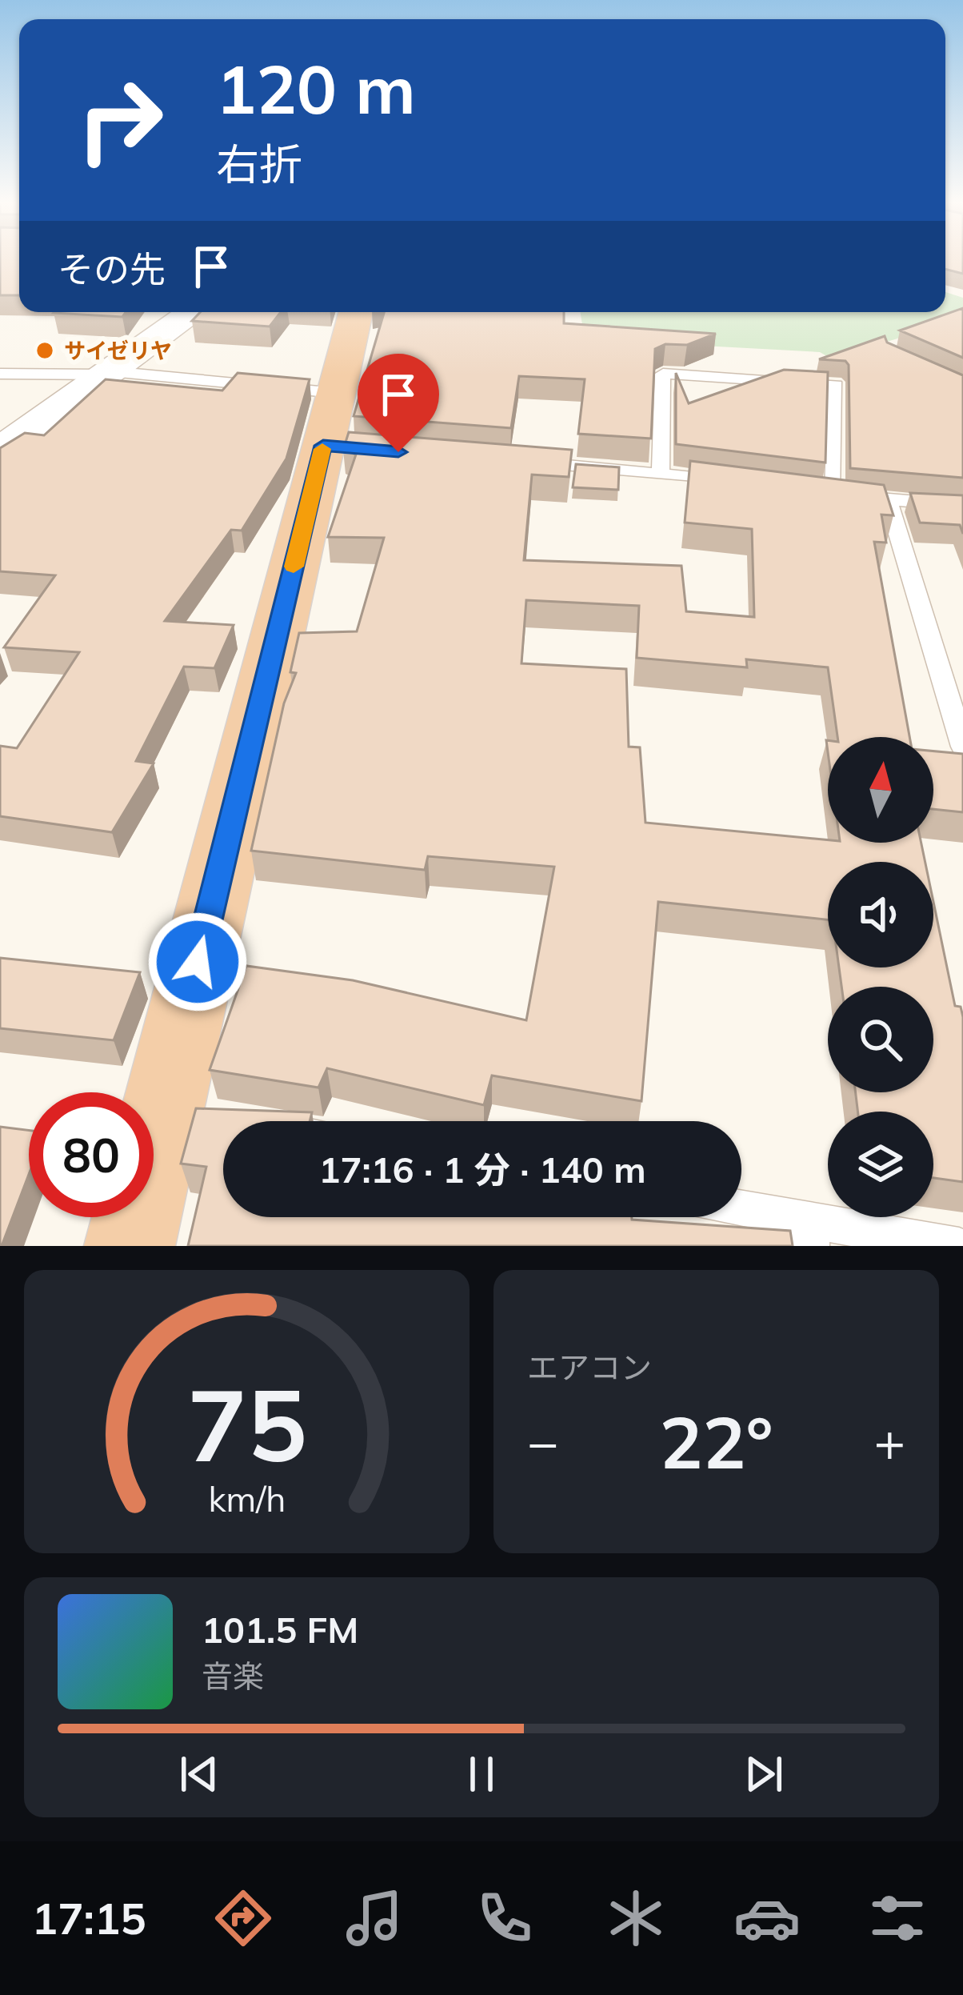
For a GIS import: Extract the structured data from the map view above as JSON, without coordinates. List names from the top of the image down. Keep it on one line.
{"places":["サイゼリヤ"],"north":"top","page":{"turn":["120 m","右折"],"then":"その先","limit":"80","trip":"17:16 · 1 分 · 140 m","tile":"エアコン","heat":["−","22°","+"],"song":["101.5 FM","音楽"],"tabs":"17:15","gauge":["75","km/h"]}}
